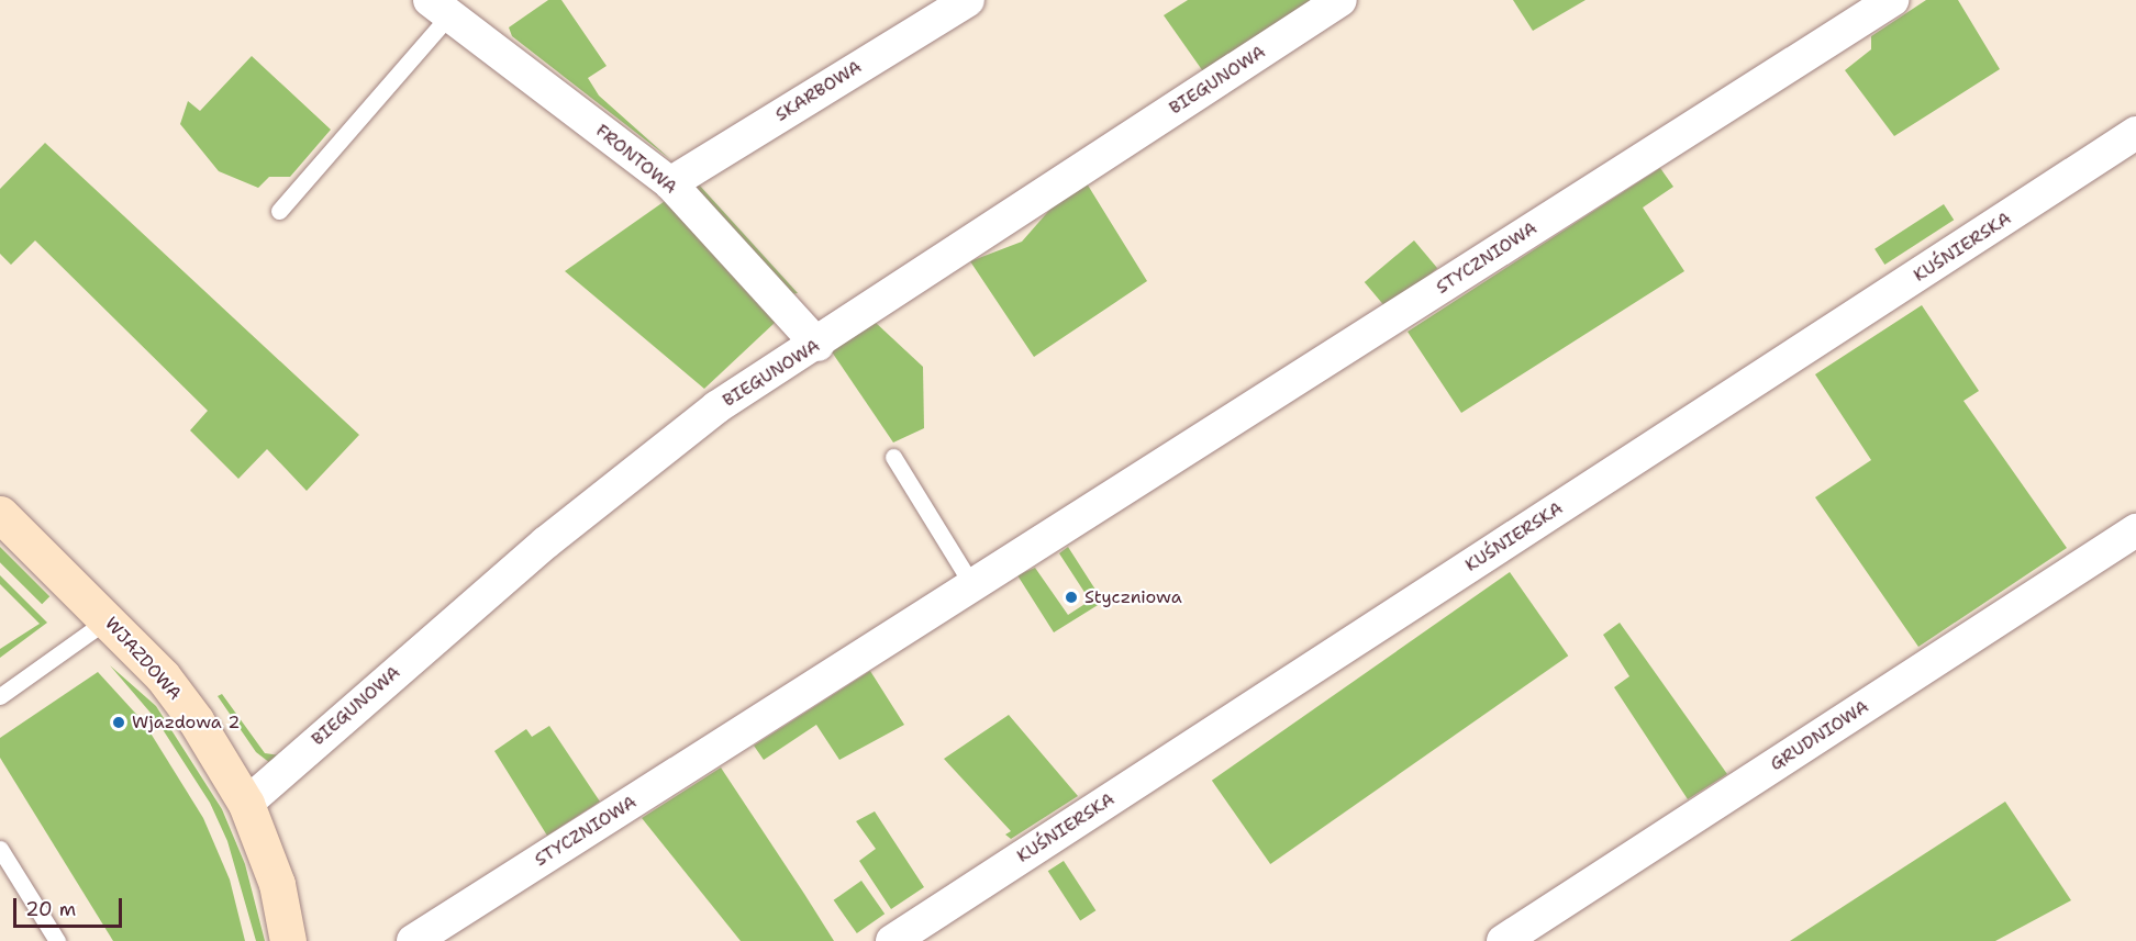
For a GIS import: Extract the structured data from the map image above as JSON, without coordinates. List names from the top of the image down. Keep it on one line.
{"streets":{"street":["BIEGUNOWA","SKARBOWA","FRONTOWA","KUŚNIERSKA","STYCZNIOWA","WJAZDOWA","GRUDNIOWA"]},"crossings":[["BIEGUNOWA","FRONTOWA"],["BIEGUNOWA","WJAZDOWA"],["SKARBOWA","FRONTOWA"]],"places":["Styczniowa","Wjazdowa 2"],"scale_bar":"20 m"}
